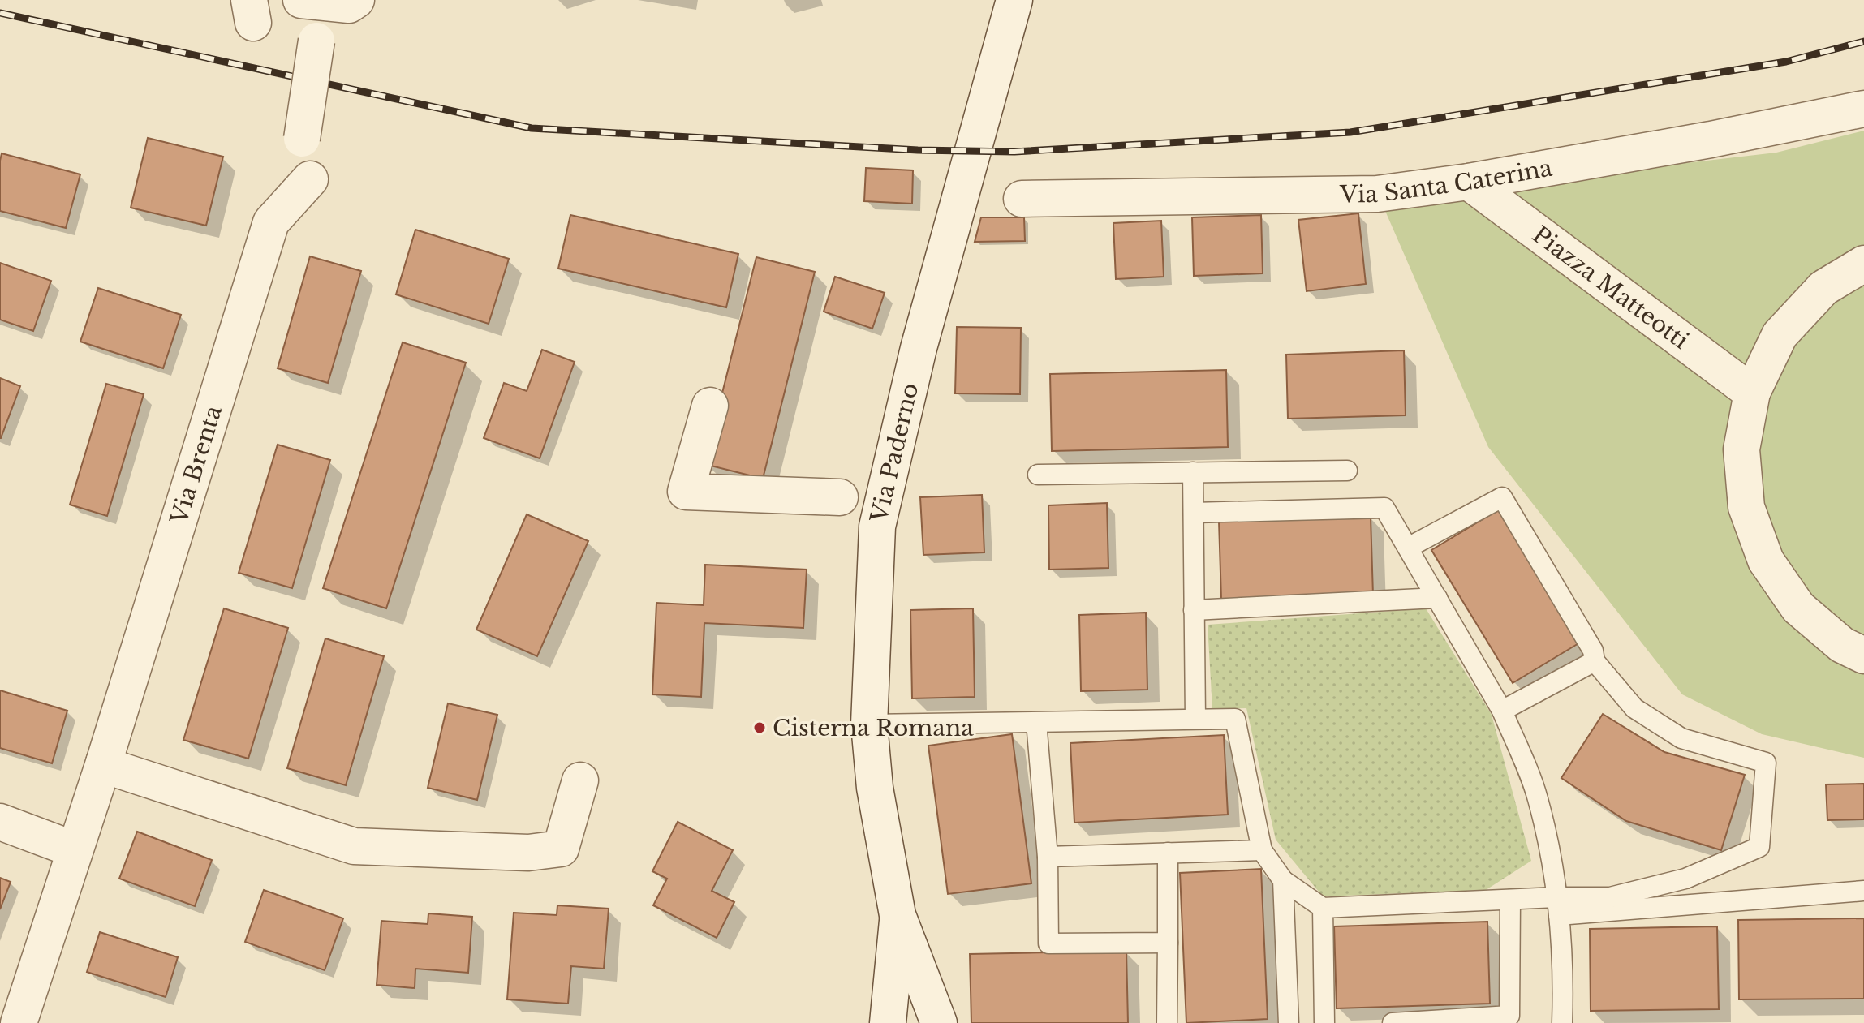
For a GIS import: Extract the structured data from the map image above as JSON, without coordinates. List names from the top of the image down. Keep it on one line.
{"streets":{"street":["Via Santa Caterina","Piazza Matteotti","Via Paderno","Via Brenta"]},"crossings":[["Via Santa Caterina","Piazza Matteotti"]],"places":["Cisterna Romana"]}
